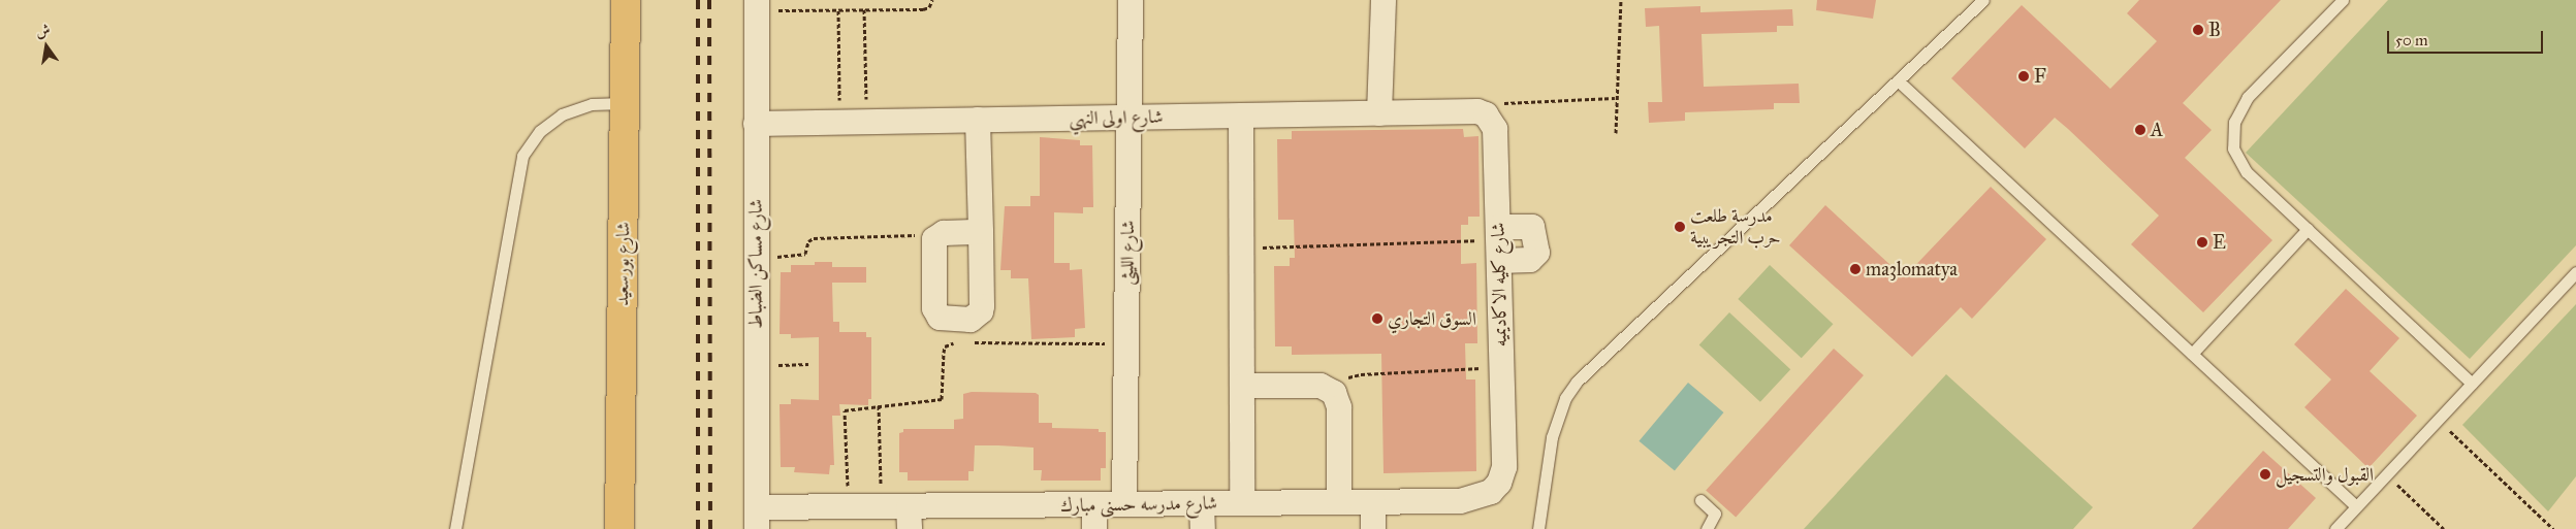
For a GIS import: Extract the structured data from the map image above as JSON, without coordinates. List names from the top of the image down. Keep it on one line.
{"streets":{"main road":["شارع بورسعيد"],"street":["شارع اولى النهي","شارع الليثى","شارع مساكن الضباط","شارع كليه الاكاديميه","شارع مدرسه حسنى مبارك"]},"crossings":[["شارع اولى النهي","شارع الليثى"],["شارع اولى النهي","شارع مساكن الضباط"],["شارع اولى النهي","شارع كليه الاكاديميه"],["شارع الليثى","شارع مدرسه حسنى مبارك"],["شارع مساكن الضباط","شارع مدرسه حسنى مبارك"],["شارع كليه الاكاديميه","شارع مدرسه حسنى مبارك"]],"places":["B","F","A","مدرسة طلعت حرب التجريبية","E","ma3lomatya","السوق التجاري","القبول والتسجيل"],"scale_bar":"50 m","north":"top"}
